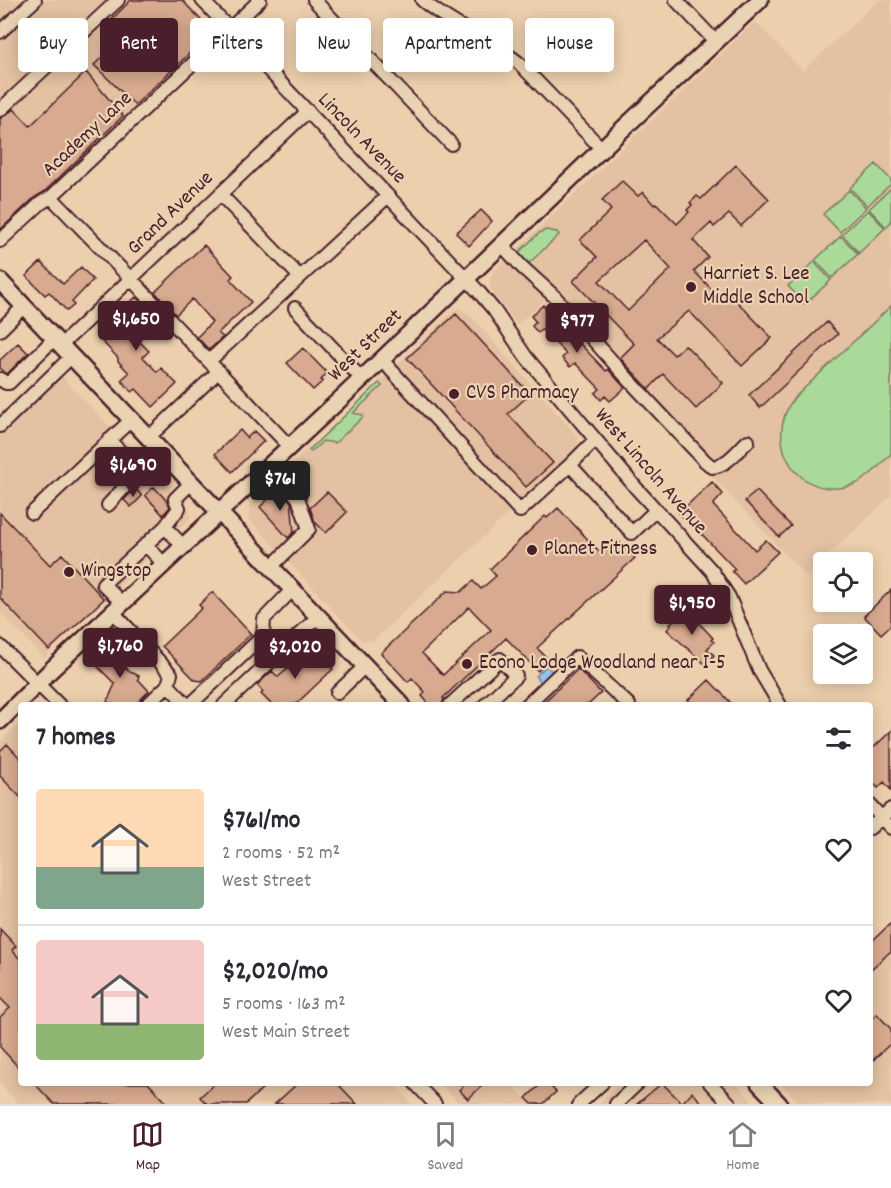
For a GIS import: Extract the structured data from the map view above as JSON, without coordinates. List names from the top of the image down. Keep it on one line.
{"streets":{"main road":["West Street"],"street":["Academy Lane","Lincoln Avenue","Grand Avenue","West Lincoln Avenue"]},"crossings":[["Lincoln Avenue","Grand Avenue"],["Lincoln Avenue","West Street"],["Lincoln Avenue","West Lincoln Avenue"],["West Street","West Lincoln Avenue"]],"places":["Harriet S. Lee Middle School","CVS Pharmacy","Planet Fitness","Wingstop","Econo Lodge Woodland near I-5"],"page":{"chip":["Buy","Rent","Filters","New","Apartment","House"],"price":["$1,650","$977","$1,690","$761","$1,950","$1,760","$2,020"],"heading":"7 homes","list":[{"name":"$761/mo","note":"2 rooms · 52 m² · West Street"},{"name":"$2,020/mo","note":"5 rooms · 163 m² · West Main Street"}],"tabs":["Map","Saved","Home"]}}
